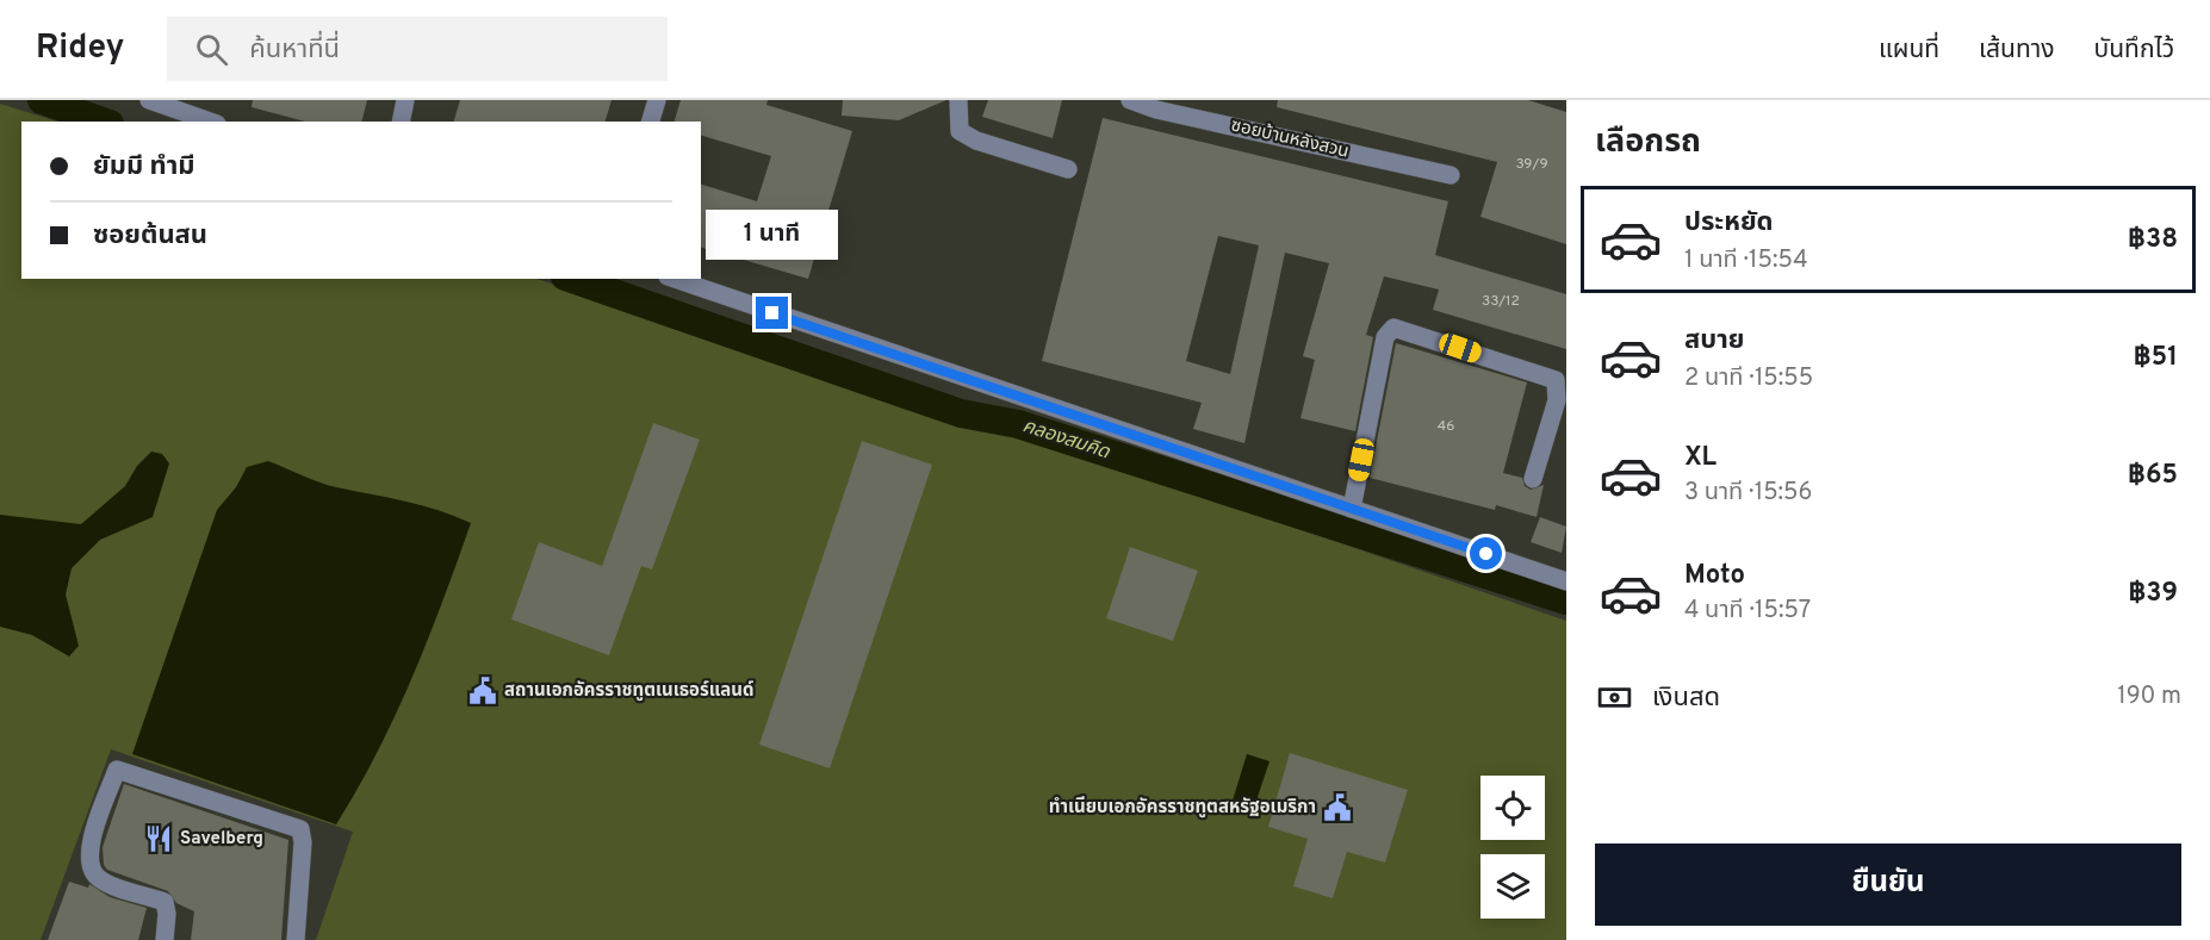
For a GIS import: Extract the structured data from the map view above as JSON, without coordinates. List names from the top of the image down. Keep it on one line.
{"streets":{"street":["ซอยบ้านหลังสวน"]},"water":["คลองสมคิด"],"places":{"public building":["สถานเอกอัครราชทูตเนเธอร์แลนด์","ทำเนียบเอกอัครราชทูตสหรัฐอเมริกา"],"restaurant":["Savelberg"]},"house_numbers":["39/9","33/12","46"],"page":{"header":"Ridey","search":"ค้นหาที่นี่","nav":["แผนที่","เส้นทาง","บันทึกไว้"],"heading":"เลือกรถ","banner":["ยัมมี ทำมี","ซอยต้นสน"],"list":[{"name":"ประหยัด","note":"1 นาที · 15:54","value":"฿38"},{"name":"สบาย","note":"2 นาที · 15:55","value":"฿51"},{"name":"XL","note":"3 นาที · 15:56","value":"฿65"},{"name":"Moto","note":"4 นาที · 15:57","value":"฿39"}],"bubble":"1 นาที","pay":["เงินสด","190 m"],"buttons":"ยืนยัน"}}
